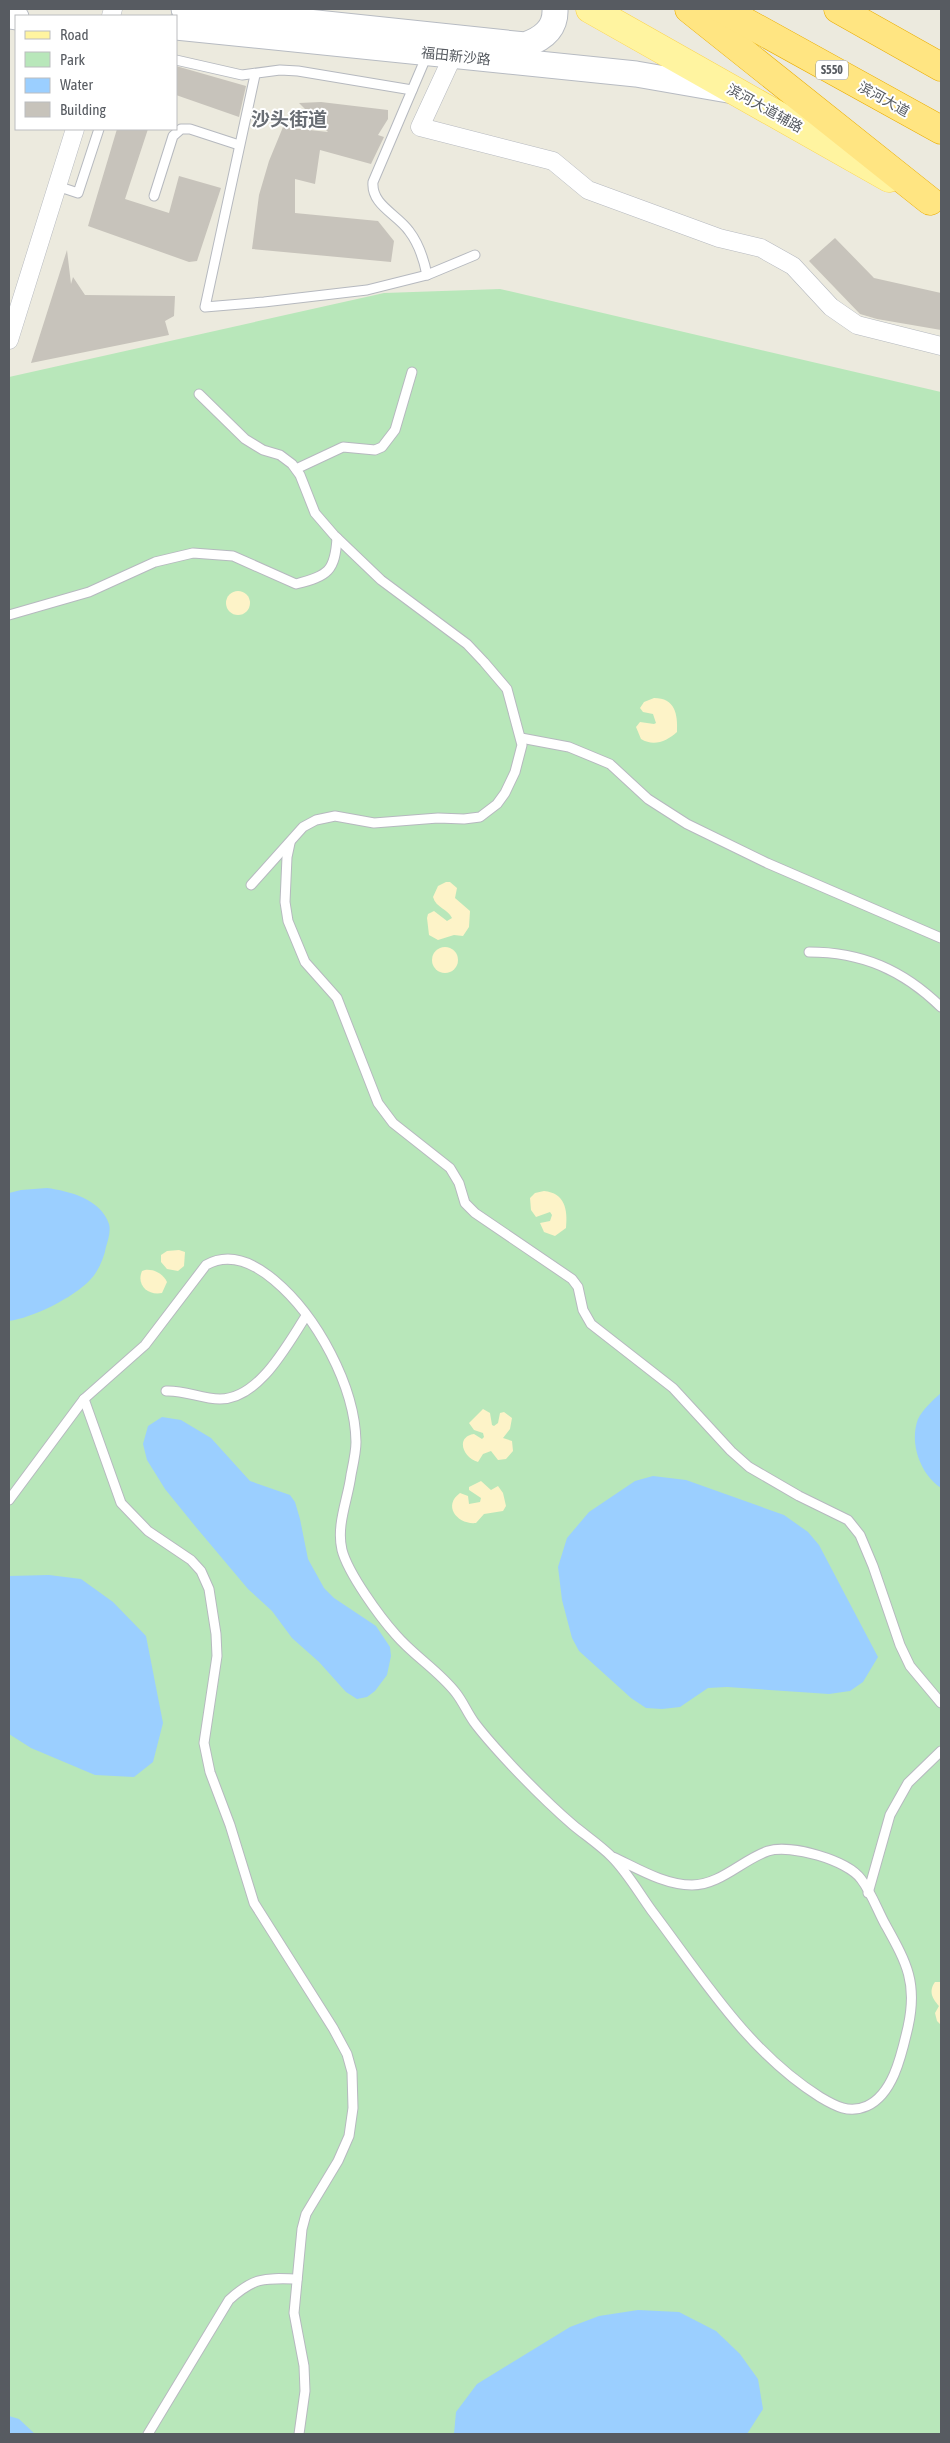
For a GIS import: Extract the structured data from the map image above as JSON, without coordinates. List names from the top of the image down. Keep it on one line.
{"streets":{"highway":["S550","滨河大道"],"main road":["滨河大道辅路"],"street":["福田新沙路"]},"crossings":[["福田新沙路","滨河大道辅路"]],"districts":["沙头街道"],"legend":["Road","Park","Water","Building"]}
